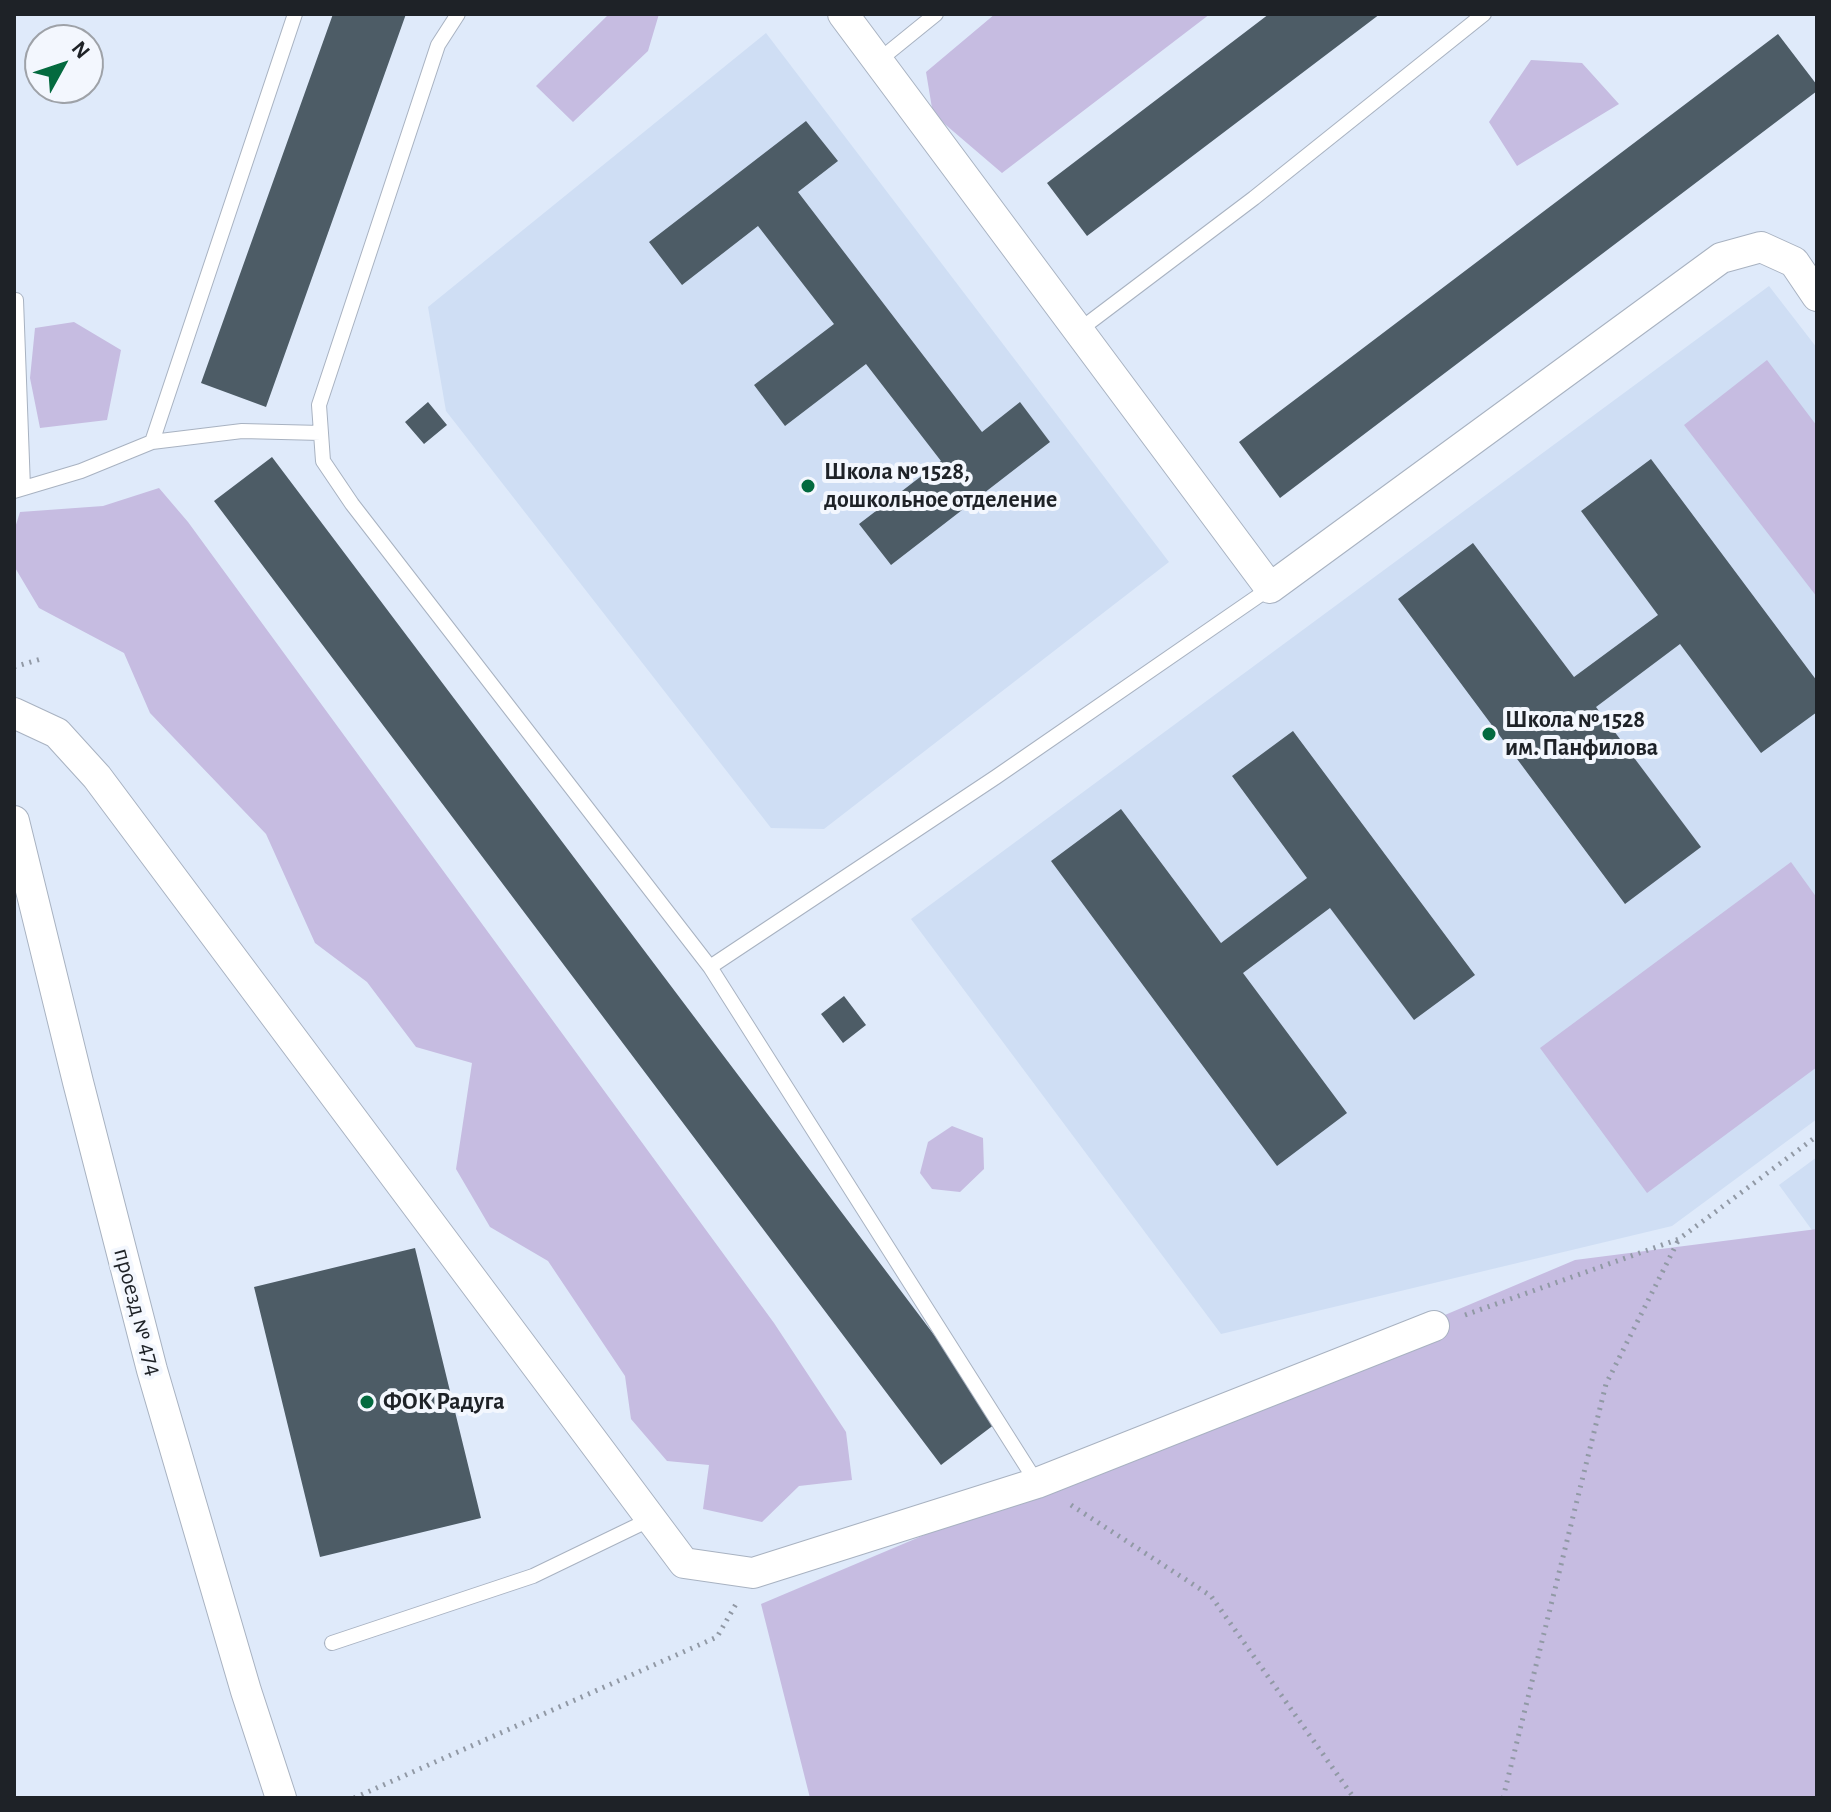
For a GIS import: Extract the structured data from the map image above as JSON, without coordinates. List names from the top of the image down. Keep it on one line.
{"streets":{"street":["проезд № 474"]},"places":["Школа № 1528, дошкольное отделение","Школа № 1528 им. Панфилова","ФОК Радуга"],"north":"top right"}
